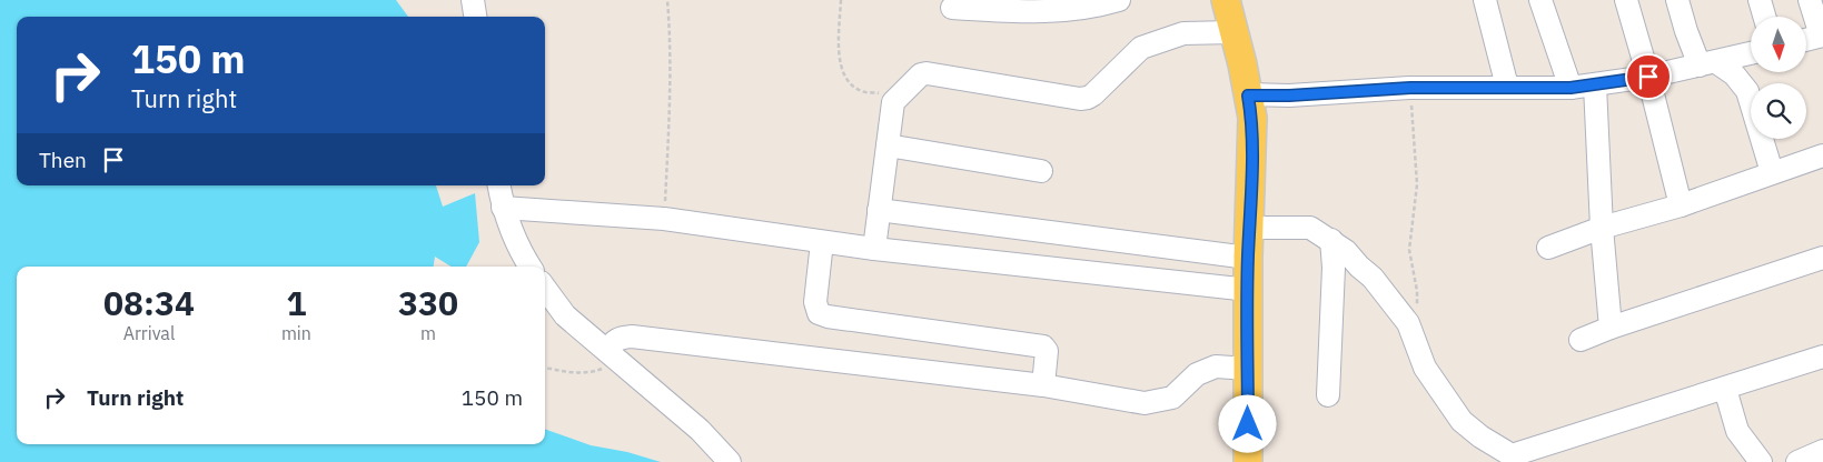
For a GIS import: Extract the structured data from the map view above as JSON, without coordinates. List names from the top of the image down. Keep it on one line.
{"north":"bottom","page":{"turn":["150 m","Turn right"],"then":"Then","eta":["08:34","Arrival","1","min","330","m"],"list":[{"name":"Turn right","value":"150 m"}]}}
